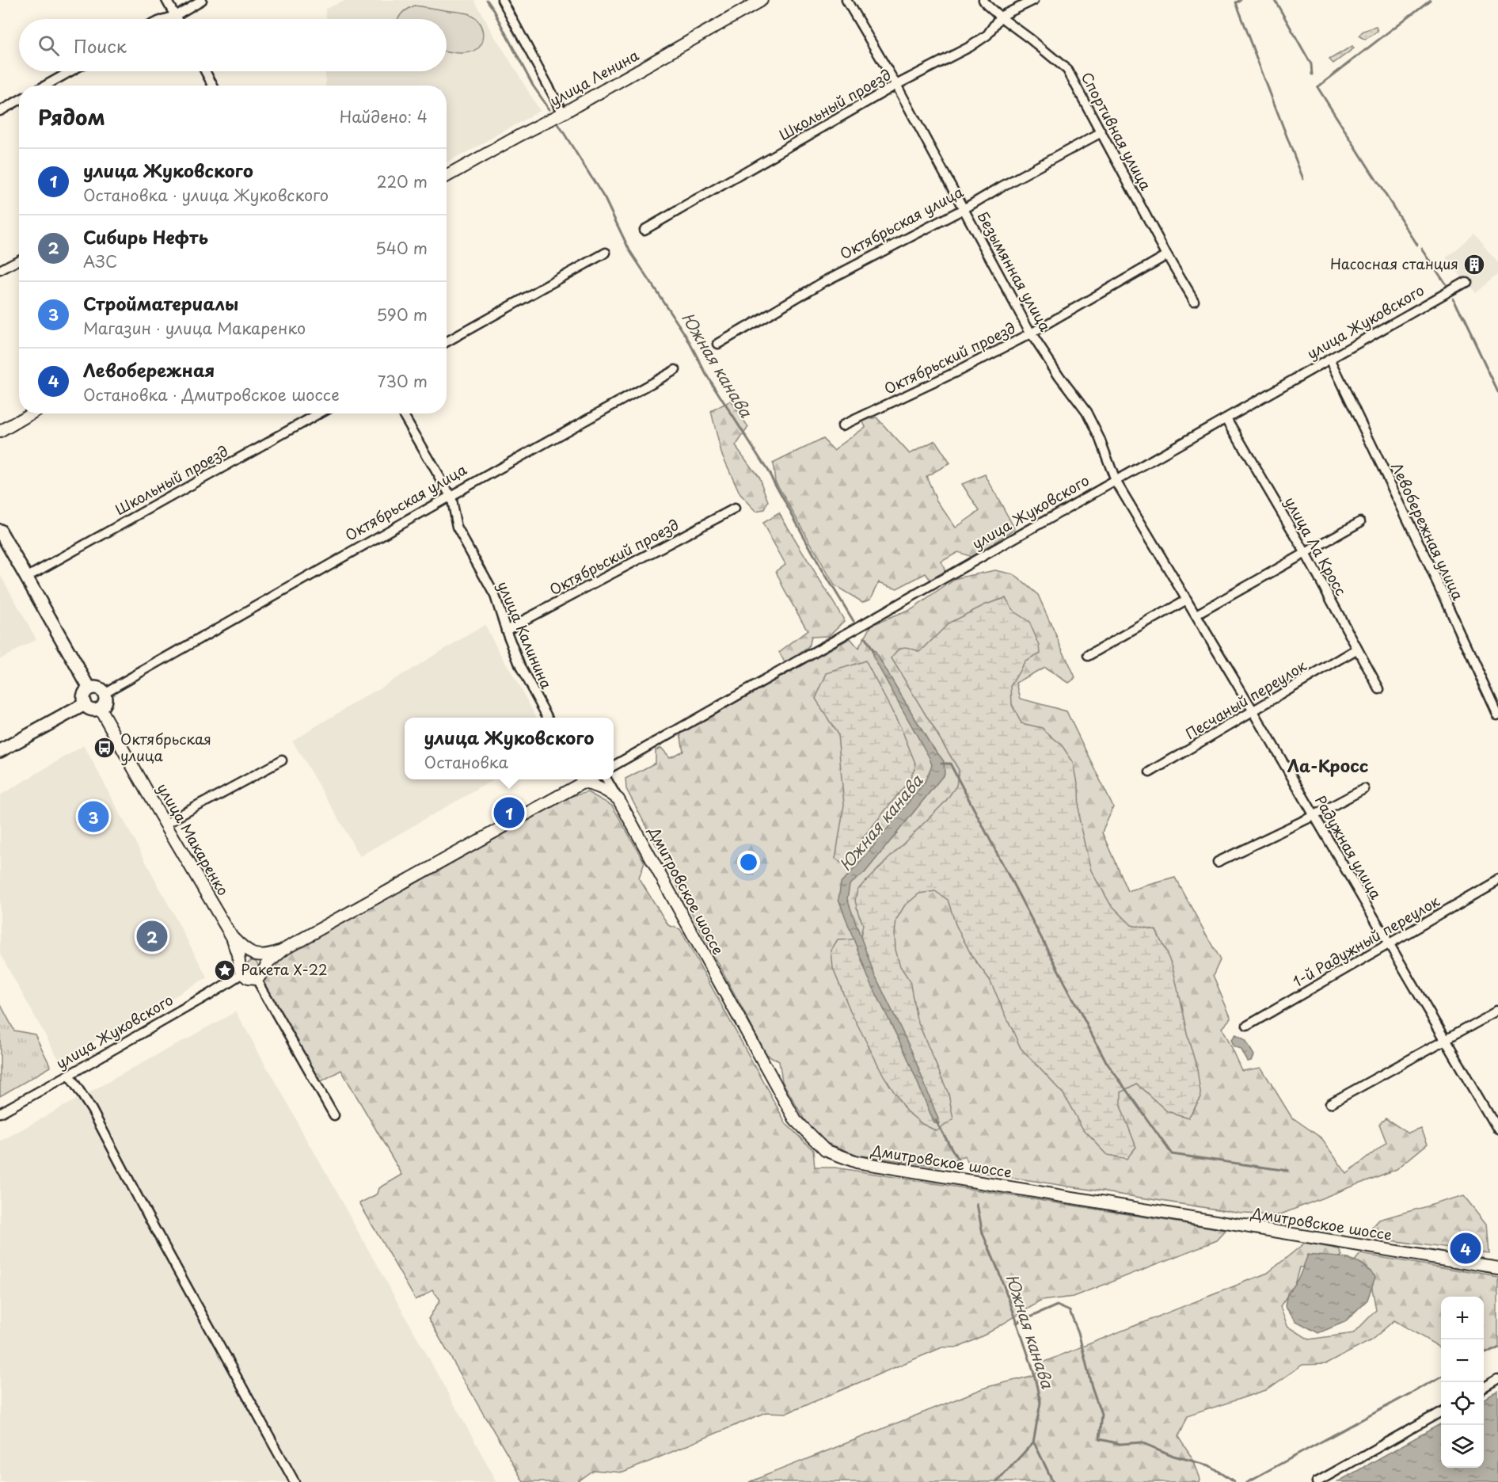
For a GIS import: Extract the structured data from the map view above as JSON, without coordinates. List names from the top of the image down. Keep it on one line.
{"streets":{"street":["улица Ленина","Школьный проезд","Спортивная улица","Октябрьская улица","Безымянная улица","улица Жуковского","Октябрьский проезд","Левобережная улица","улица Ла Кросс","улица Калинина","Песчаный переулок","улица Макаренко","Радужная улица","Дмитровское шоссе","1-й Радужный переулок"]},"crossings":[["Школьный проезд","Спортивная улица"],["Школьный проезд","Безымянная улица"],["Спортивная улица","Октябрьская улица"],["Спортивная улица","Октябрьский проезд"],["Октябрьская улица","Безымянная улица"],["Октябрьская улица","улица Калинина"],["Октябрьская улица","улица Макаренко"],["Безымянная улица","улица Жуковского"],["Безымянная улица","Октябрьский проезд"],["Безымянная улица","Радужная улица"],["улица Жуковского","Левобережная улица"],["улица Жуковского","улица Ла Кросс"],["улица Жуковского","улица Макаренко"],["улица Жуковского","Радужная улица"],["Октябрьский проезд","улица Калинина"],["улица Ла Кросс","Песчаный переулок"],["Песчаный переулок","Радужная улица"],["Радужная улица","1-й Радужный переулок"]],"districts":["Ла-Кросс"],"water":["Южная канава"],"places":{"building":["Насосная станция"],"bus stop":["Октябрьская улица"],"place":["Ракета Х-22"]},"page":{"search":"Поиск","heading":["Рядом","Найдено: 4"],"list":[{"mark":"1","name":"улица Жуковского","note":"Остановка · улица Жуковского","value":"220 m"},{"mark":"2","name":"Сибирь Нефть","note":"АЗС","value":"540 m"},{"mark":"3","name":"Стройматериалы","note":"Магазин · улица Макаренко","value":"590 m"},{"mark":"4","name":"Левобережная","note":"Остановка · Дмитровское шоссе","value":"730 m"}],"popup":["улица Жуковского","Остановка"],"pins":["1","3","2","4"],"map_buttons":["+","−"]}}
